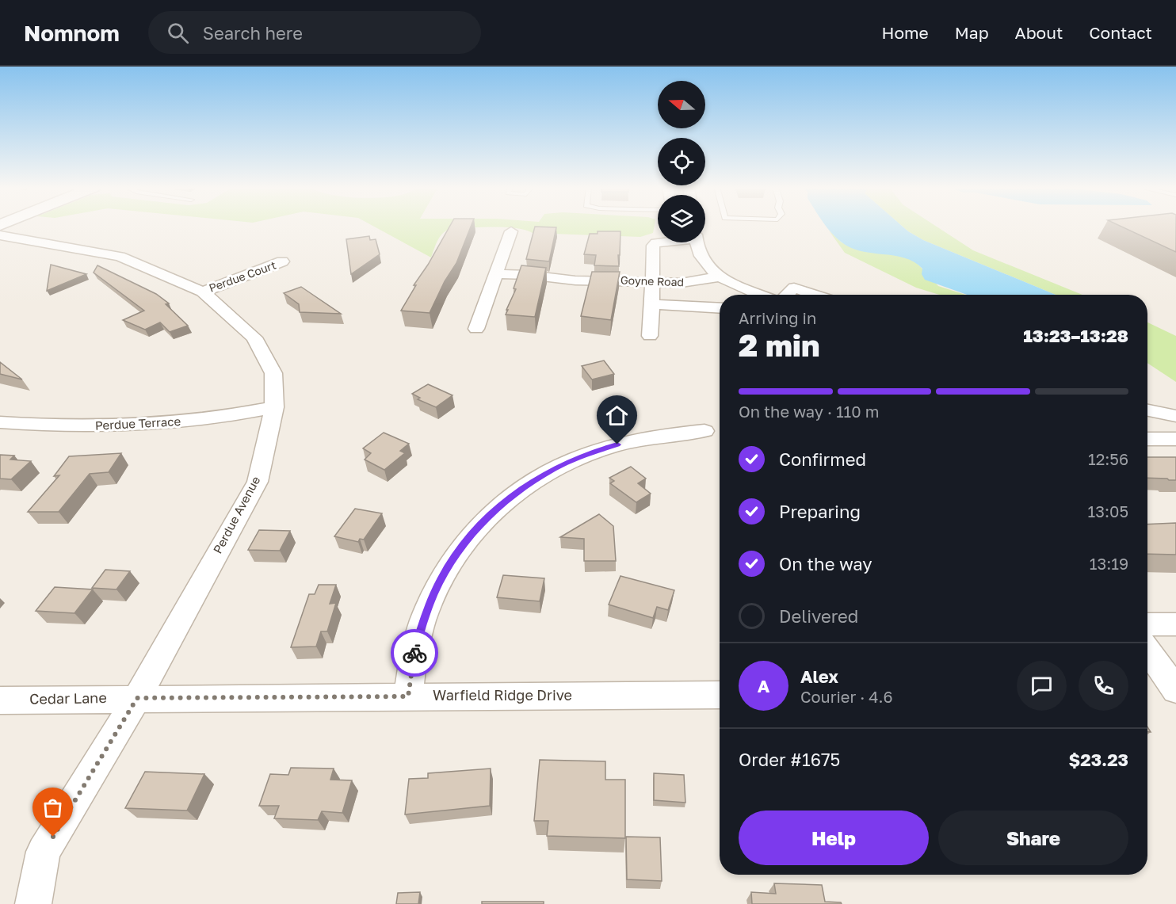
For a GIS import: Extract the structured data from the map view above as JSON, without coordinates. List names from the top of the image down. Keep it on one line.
{"streets":{"street":["Perdue Court","Goyne Road","Perdue Terrace","Perdue Avenue","Warfield Ridge Drive","Cedar Lane"]},"crossings":[["Perdue Court","Perdue Avenue"],["Perdue Terrace","Perdue Avenue"],["Perdue Avenue","Warfield Ridge Drive"],["Perdue Avenue","Cedar Lane"],["Warfield Ridge Drive","Cedar Lane"]],"north":"left","page":{"header":"Nomnom","search":"Search here","nav":["Home","Map","About","Contact"],"heading":["2 min","Arriving in","13:23–13:28"],"panel":["Alex","Courier · 4.6","Order #1675","$23.23"],"bar":"On the way · 110 m","list":[["Confirmed","12:56"],["Preparing","13:05"],["On the way","13:19"],"Delivered"],"round":"A","buttons":["Help","Share"]}}
